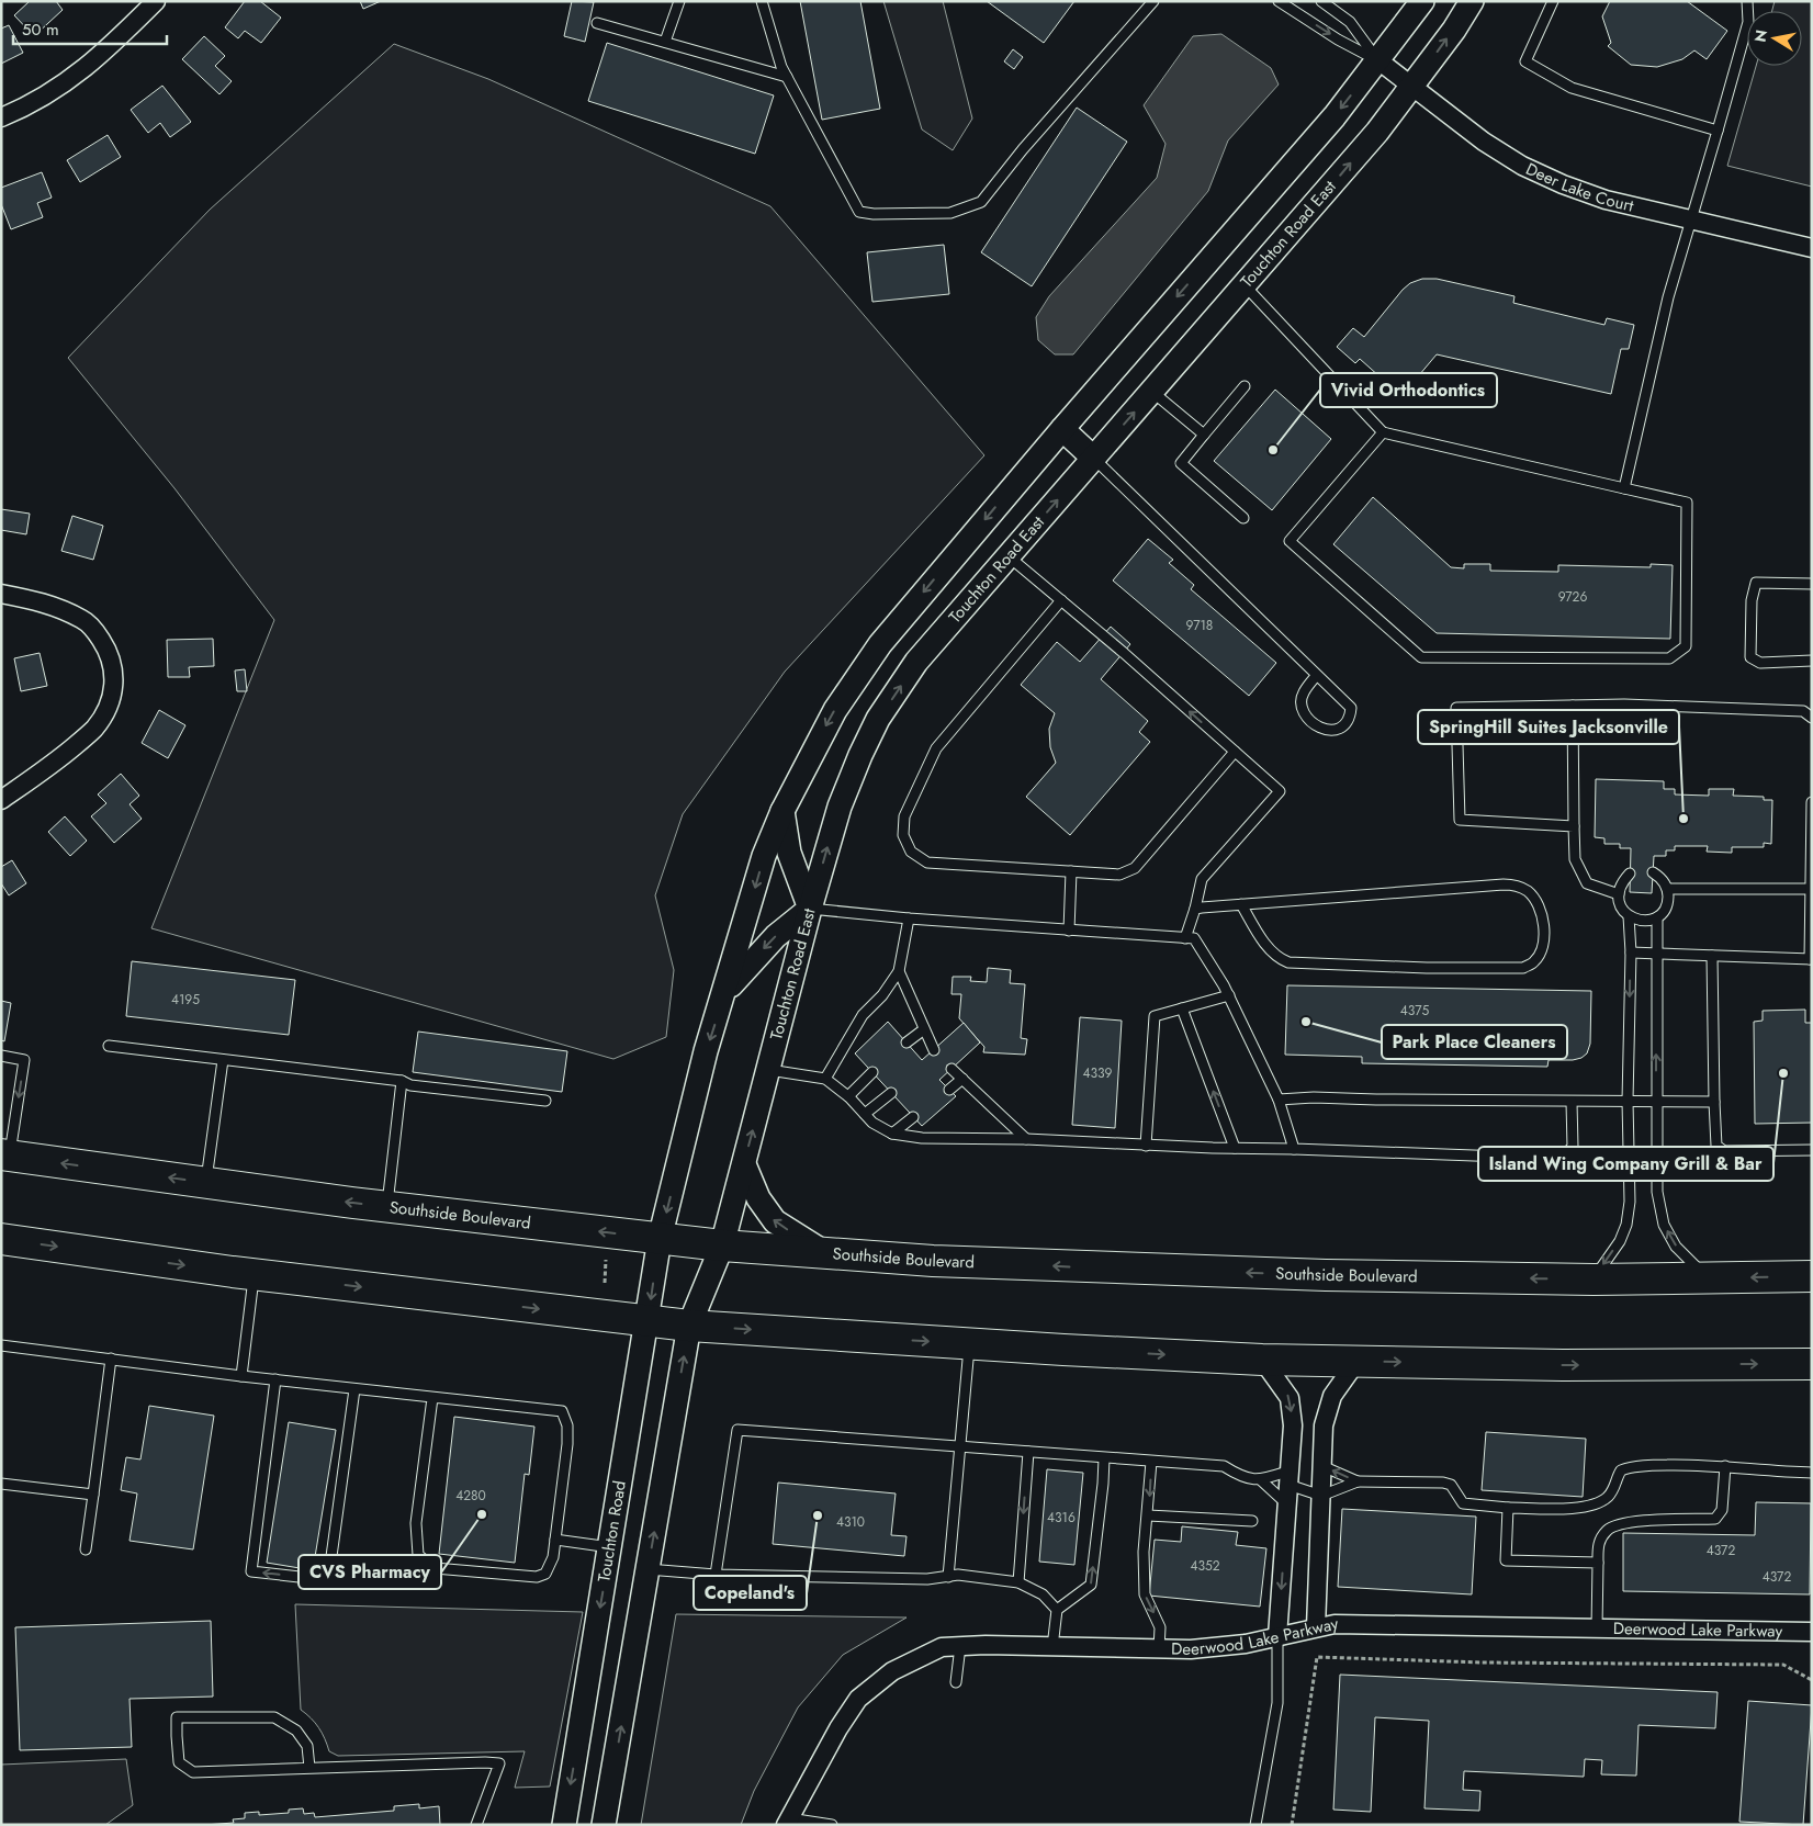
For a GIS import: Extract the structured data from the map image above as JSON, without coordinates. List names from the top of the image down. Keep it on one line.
{"streets":{"highway":["Southside Boulevard"],"street":["Deer Lake Court","Touchton Road East","Touchton Road","Deerwood Lake Parkway"]},"crossings":[["Deer Lake Court","Touchton Road East"],["Touchton Road East","Southside Boulevard"],["Southside Boulevard","Touchton Road"]],"places":["Vivid Orthodontics","SpringHill Suites Jacksonville","Park Place Cleaners","Island Wing Company Grill & Bar","CVS Pharmacy","Copeland's"],"house_numbers":["9726","9718","4195","4375","4339","4280","4316","4310","4372","4352","4372"],"scale_bar":"50 m","north":"left"}
